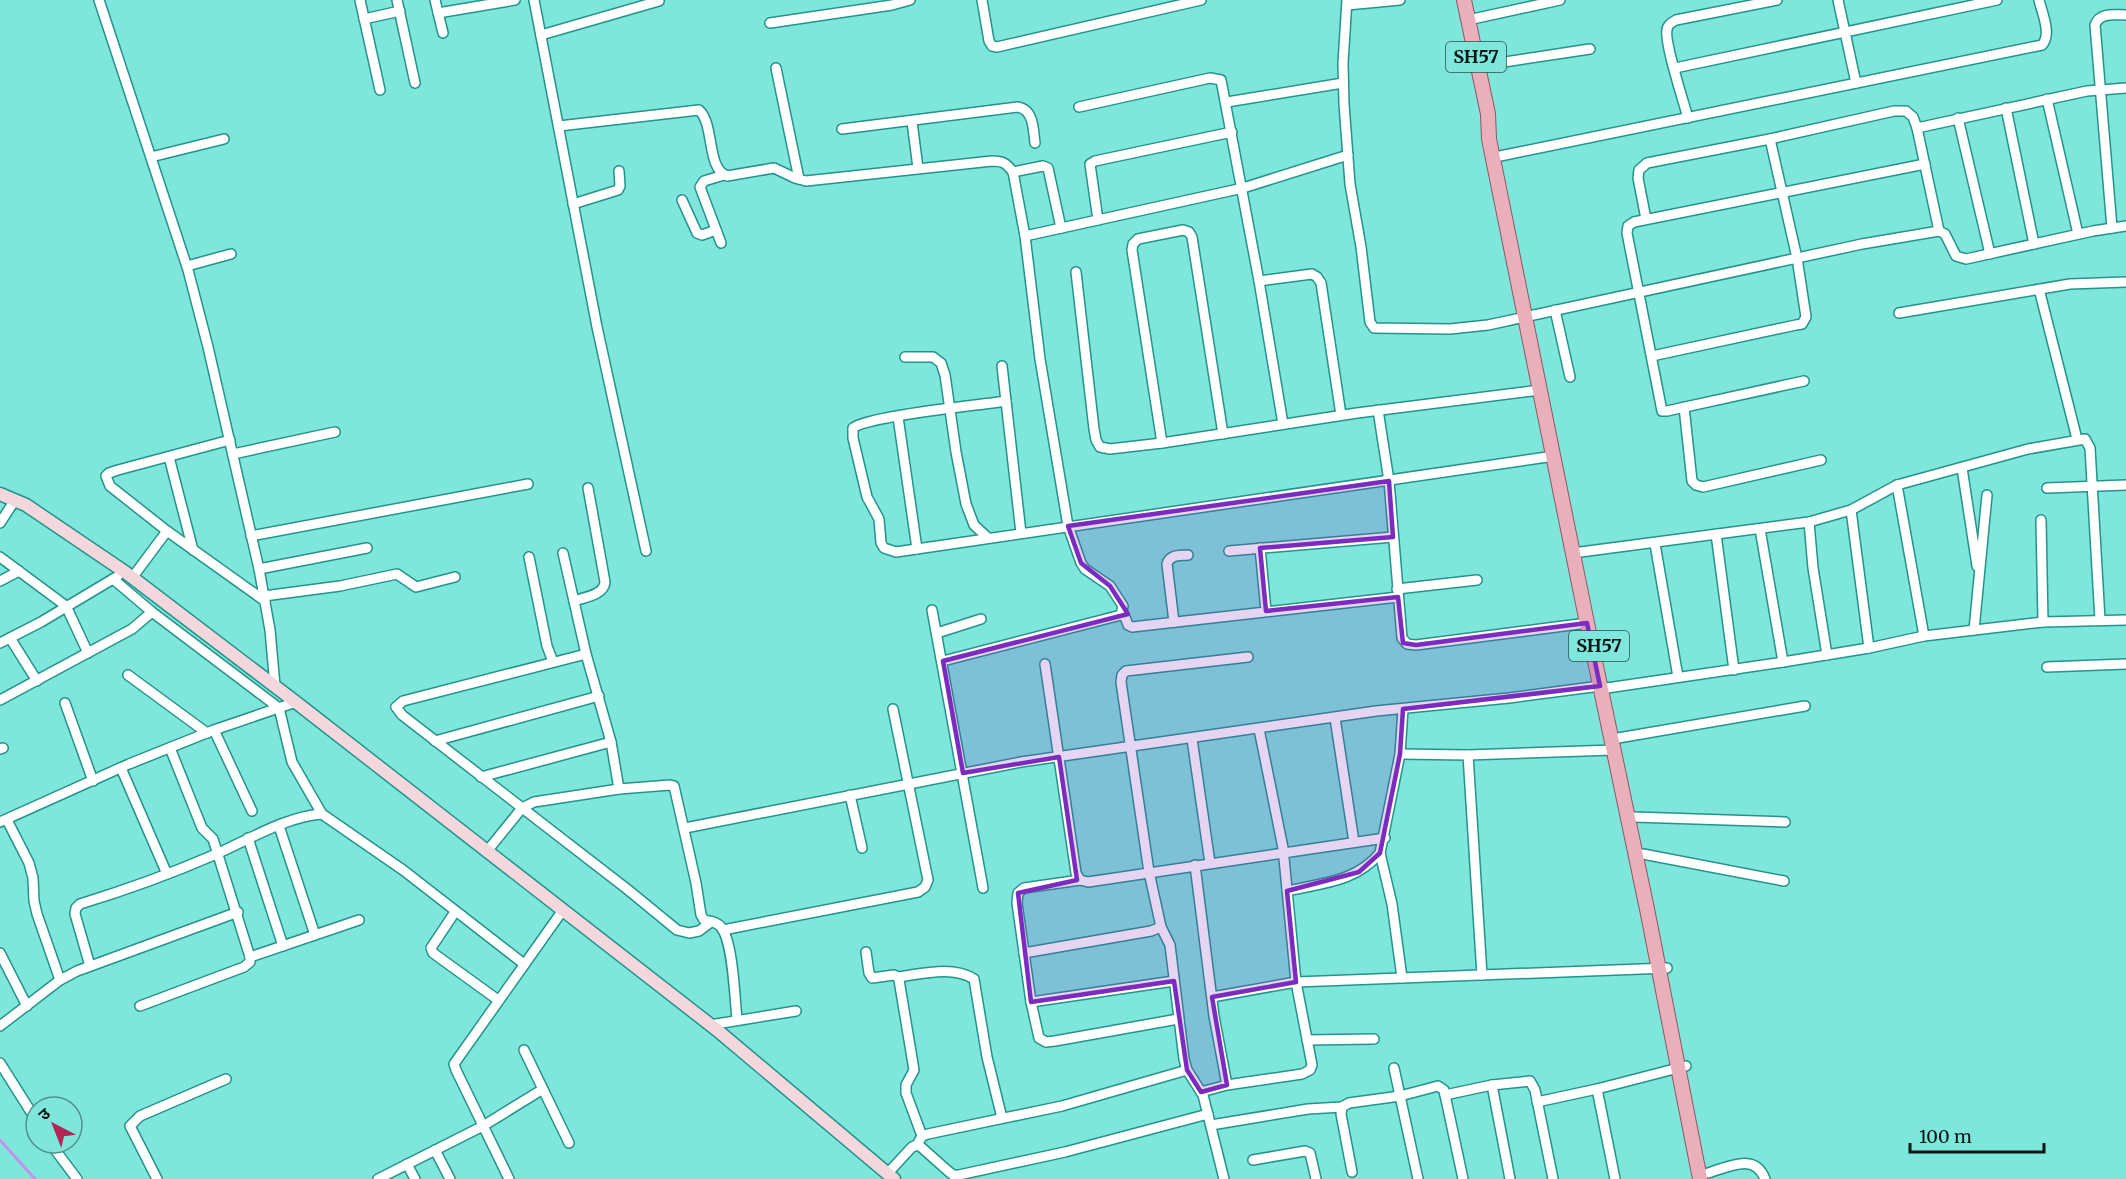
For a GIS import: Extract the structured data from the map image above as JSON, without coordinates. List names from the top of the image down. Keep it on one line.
{"streets":{"main road":["SH57"]},"scale_bar":"100 m","north":"top left"}
